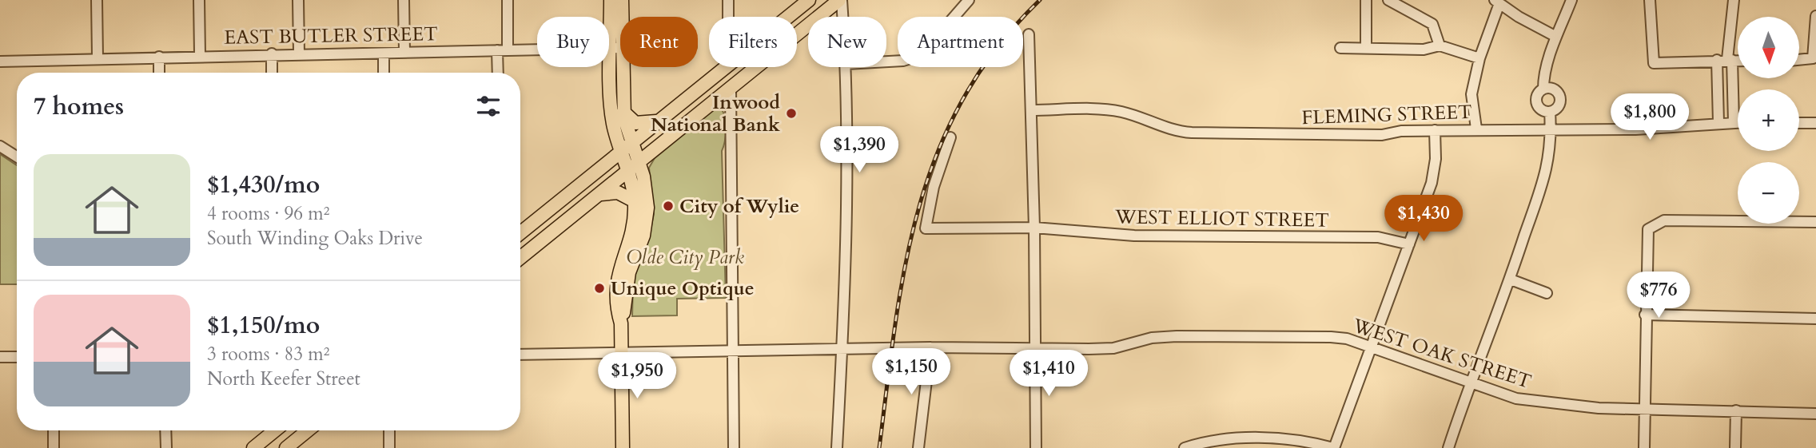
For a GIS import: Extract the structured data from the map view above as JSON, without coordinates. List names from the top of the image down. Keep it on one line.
{"streets":{"street":["EAST BUTLER STREET","FLEMING STREET","WEST ELLIOT STREET","WEST OAK STREET"]},"parks":["Olde City Park"],"places":["Inwood National Bank","City of Wylie","Unique Optique"],"north":"bottom","page":{"map_buttons":["+","−"],"chip":["Buy","Rent","Filters","New","Apartment"],"heading":"7 homes","price":["$1,800","$1,390","$1,430","$776","$1,150","$1,410","$1,950"],"list":[{"name":"$1,430/mo","note":"4 rooms · 96 m² · South Winding Oaks Drive"},{"name":"$1,150/mo","note":"3 rooms · 83 m² · North Keefer Street"}]}}
